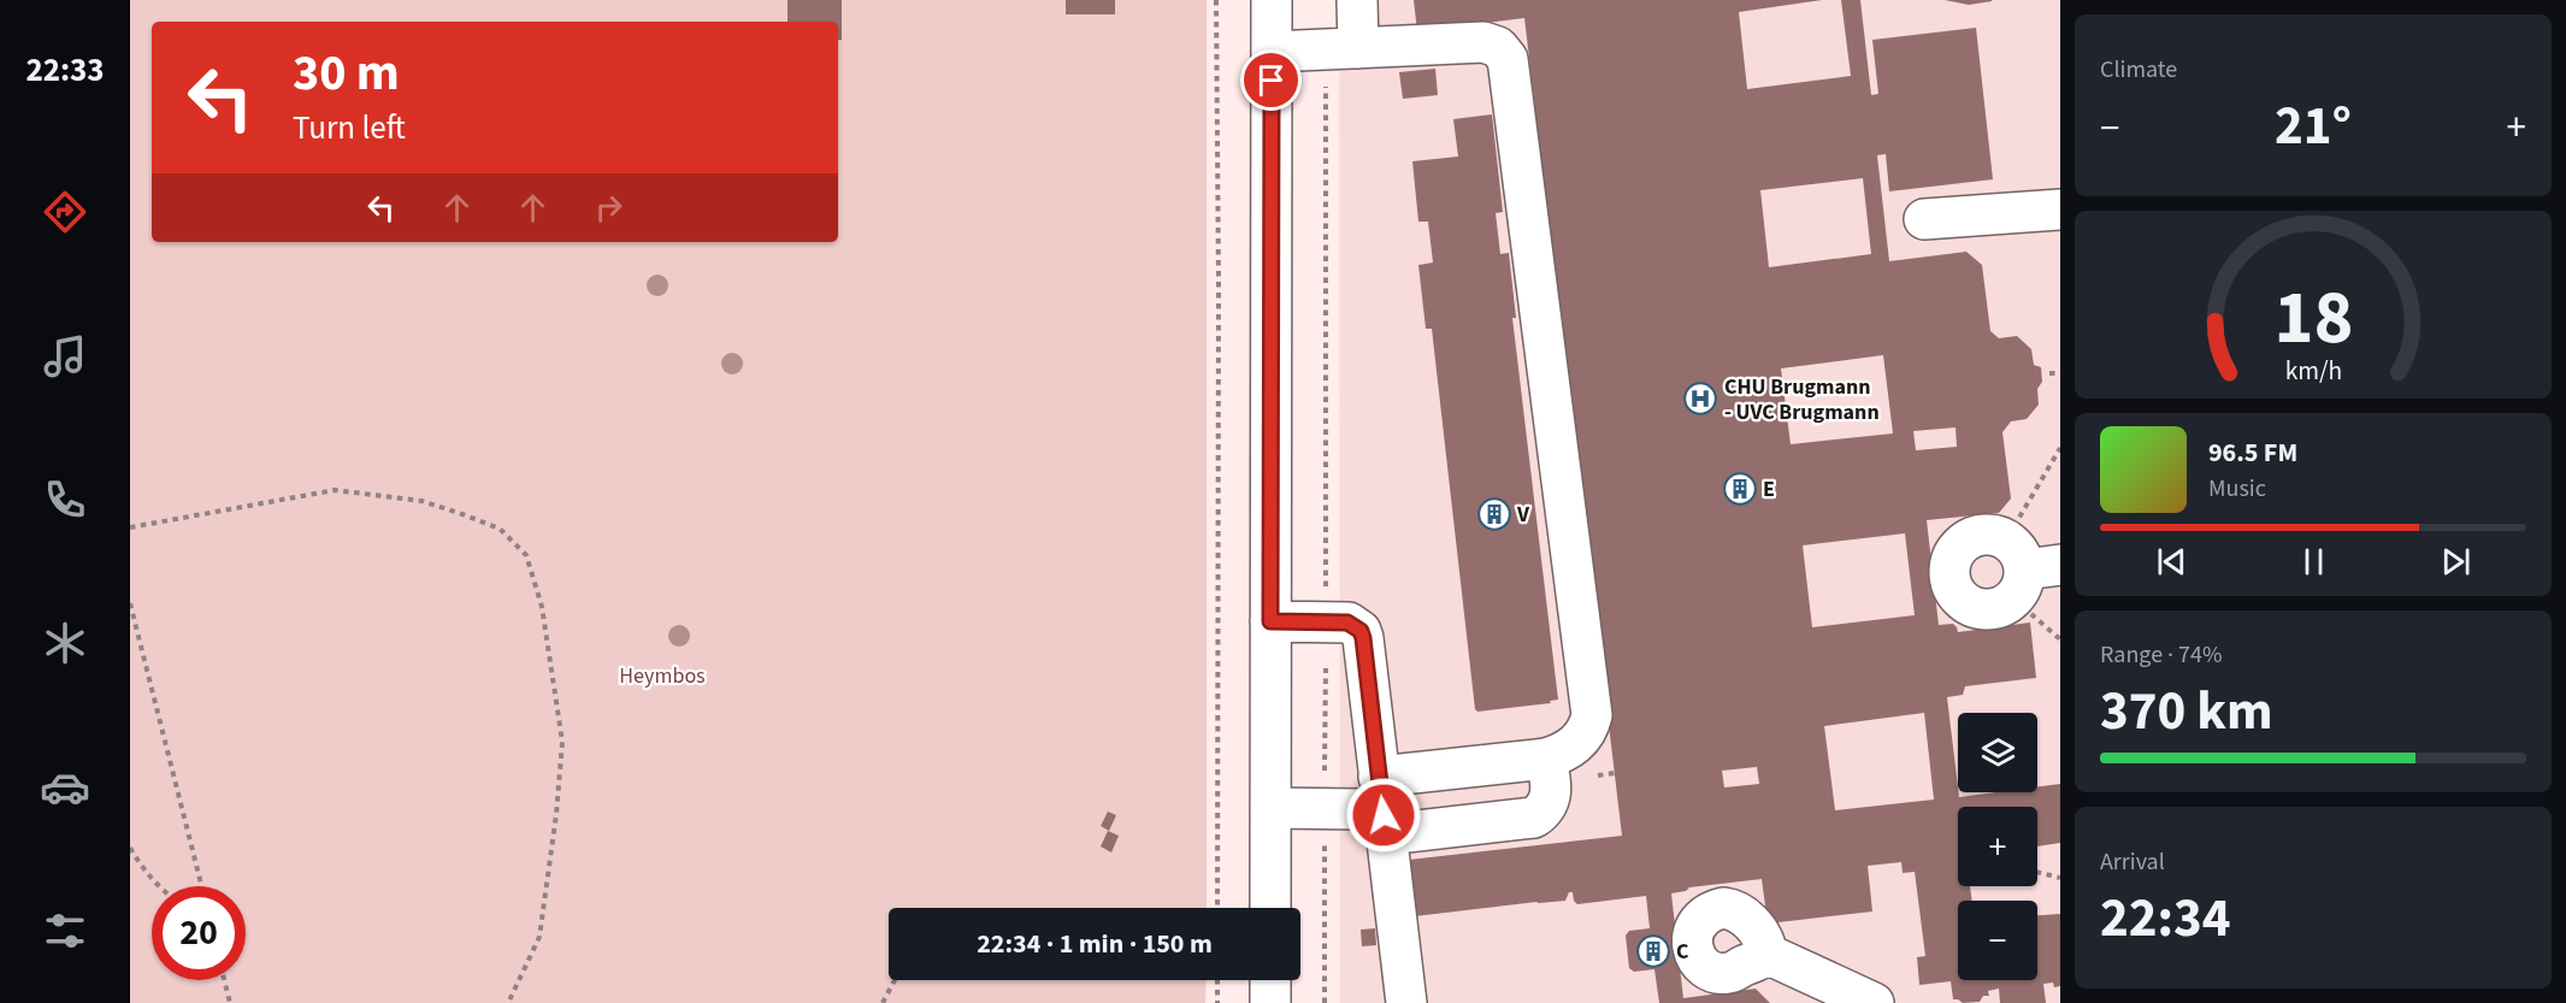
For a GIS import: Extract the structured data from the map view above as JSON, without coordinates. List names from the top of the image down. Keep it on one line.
{"parks":["Heymbos"],"places":{"hospital":["CHU Brugmann - UVC Brugmann"],"building":["E","V","C"]},"page":{"tabs":"22:33","tile":["Climate",["Range · 74%","370 km"],["Arrival","22:34"]],"turn":["30 m","Turn left"],"heat":["−","21°","+"],"song":["96.5 FM","Music"],"map_buttons":["+","−"],"limit":"20","trip":"22:34 · 1 min · 150 m","gauge":["18","km/h"]}}
